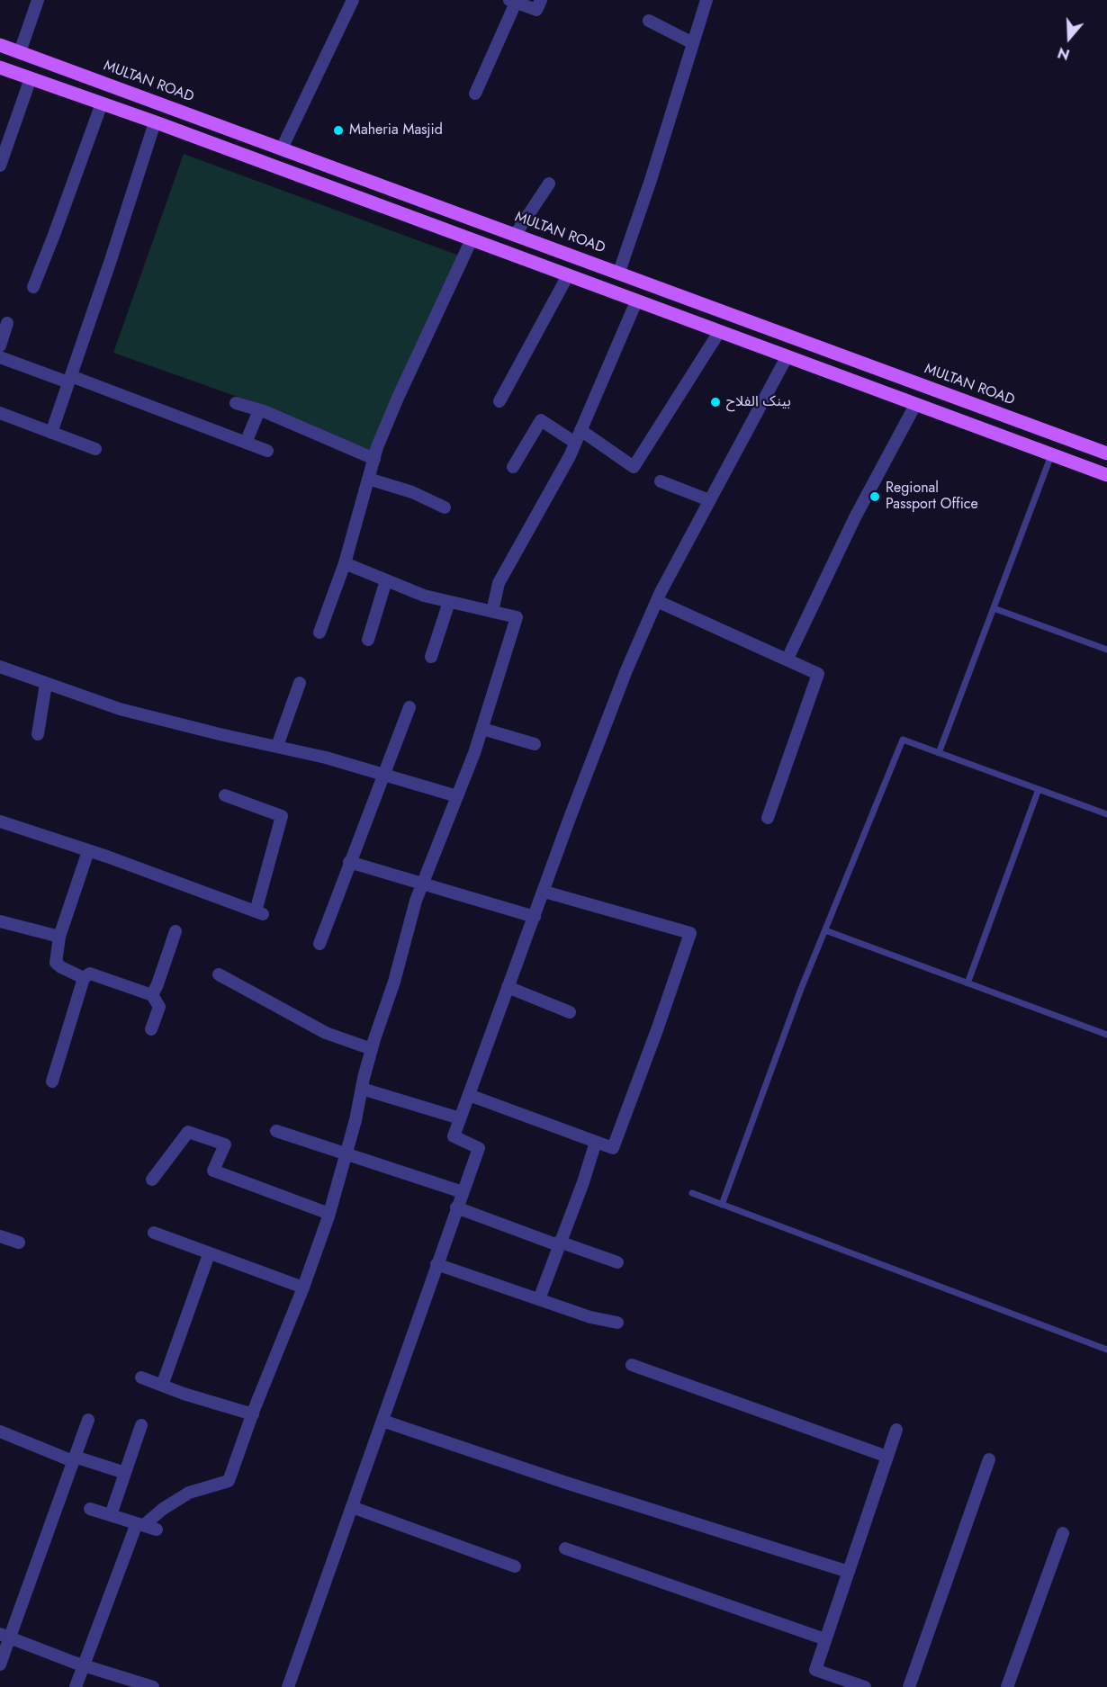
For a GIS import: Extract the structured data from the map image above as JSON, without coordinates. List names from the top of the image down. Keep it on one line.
{"streets":{"main road":["MULTAN ROAD"]},"places":["Maheria Masjid","بینک الفلاح","Regional Passport Office"],"north":"bottom"}
